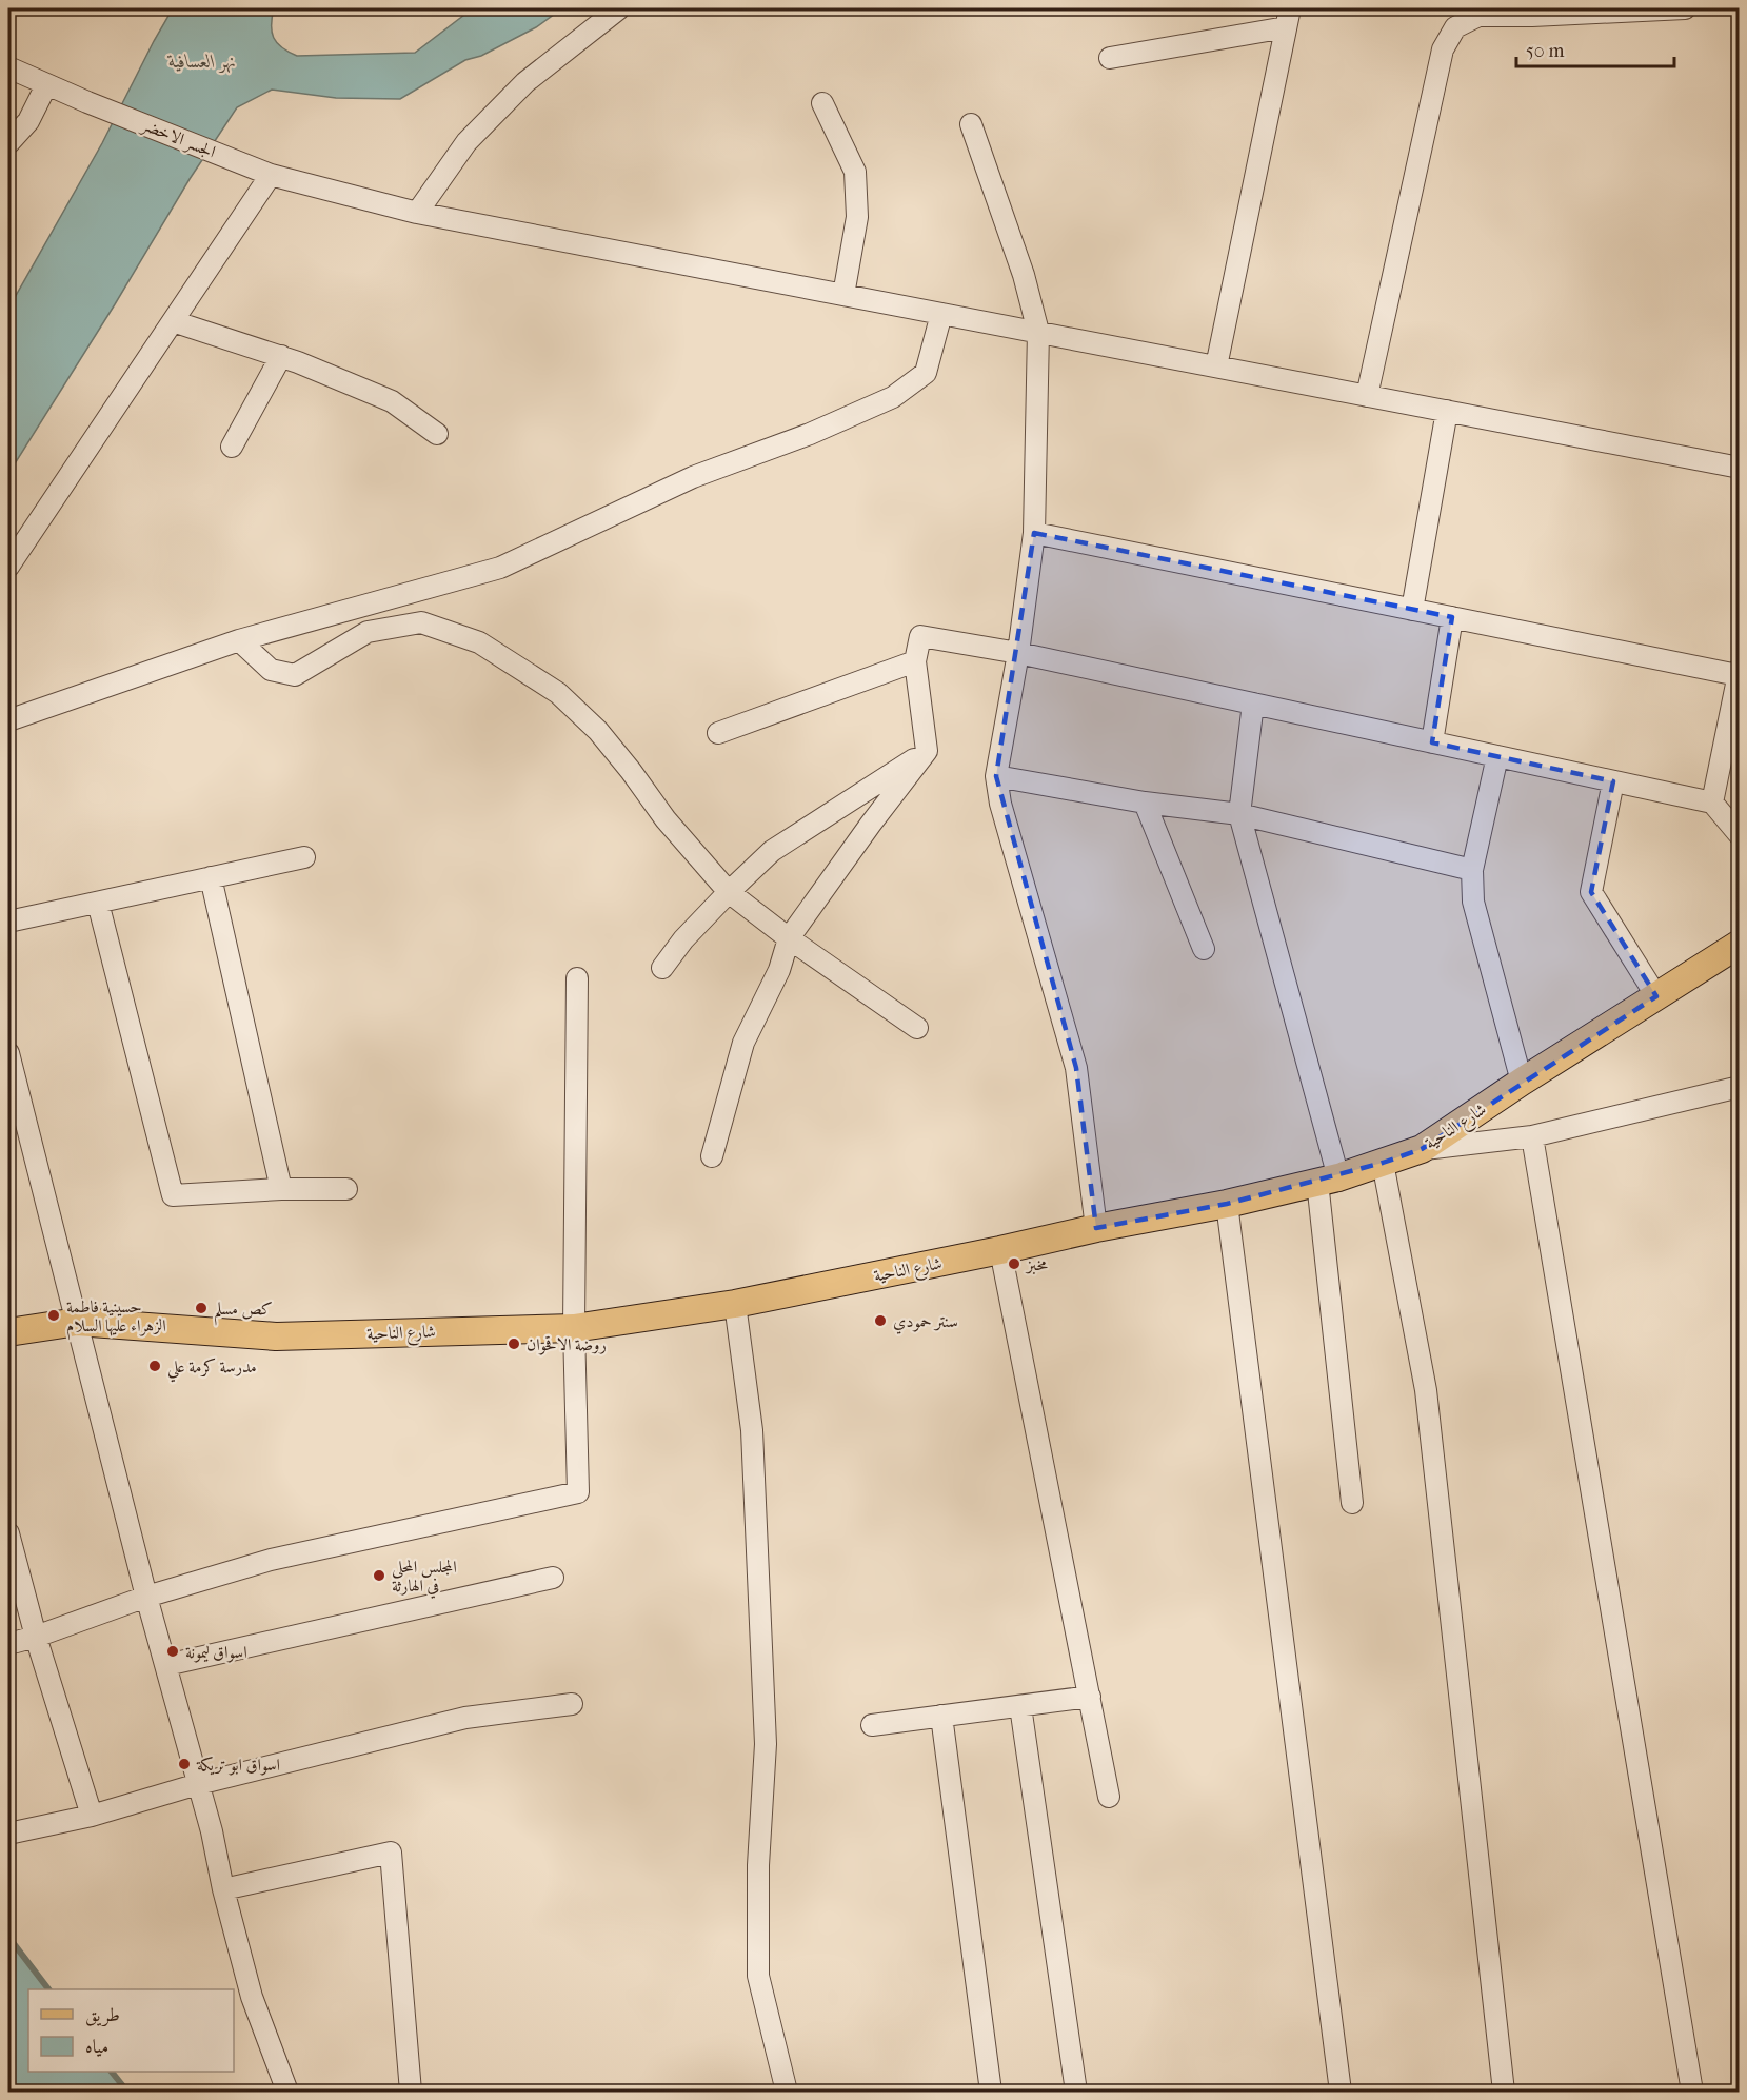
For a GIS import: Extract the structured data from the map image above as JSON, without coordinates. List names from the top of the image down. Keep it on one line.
{"streets":{"main road":["شارع الناحية"],"street":["الجسر الاخضر"]},"water":["نهر العسافية"],"places":["مخبز","كص مسلم","حسينية فاطمة الزهراء عليها السلام","سنتر حمودي","روضة الاقحوان","مدرسة كرمة علي","المجلس المحلي في الهارثة","اسواق ليمونة","اسواق ابو تريكة"],"legend":["طريق","مياه"],"scale_bar":"50 m"}
